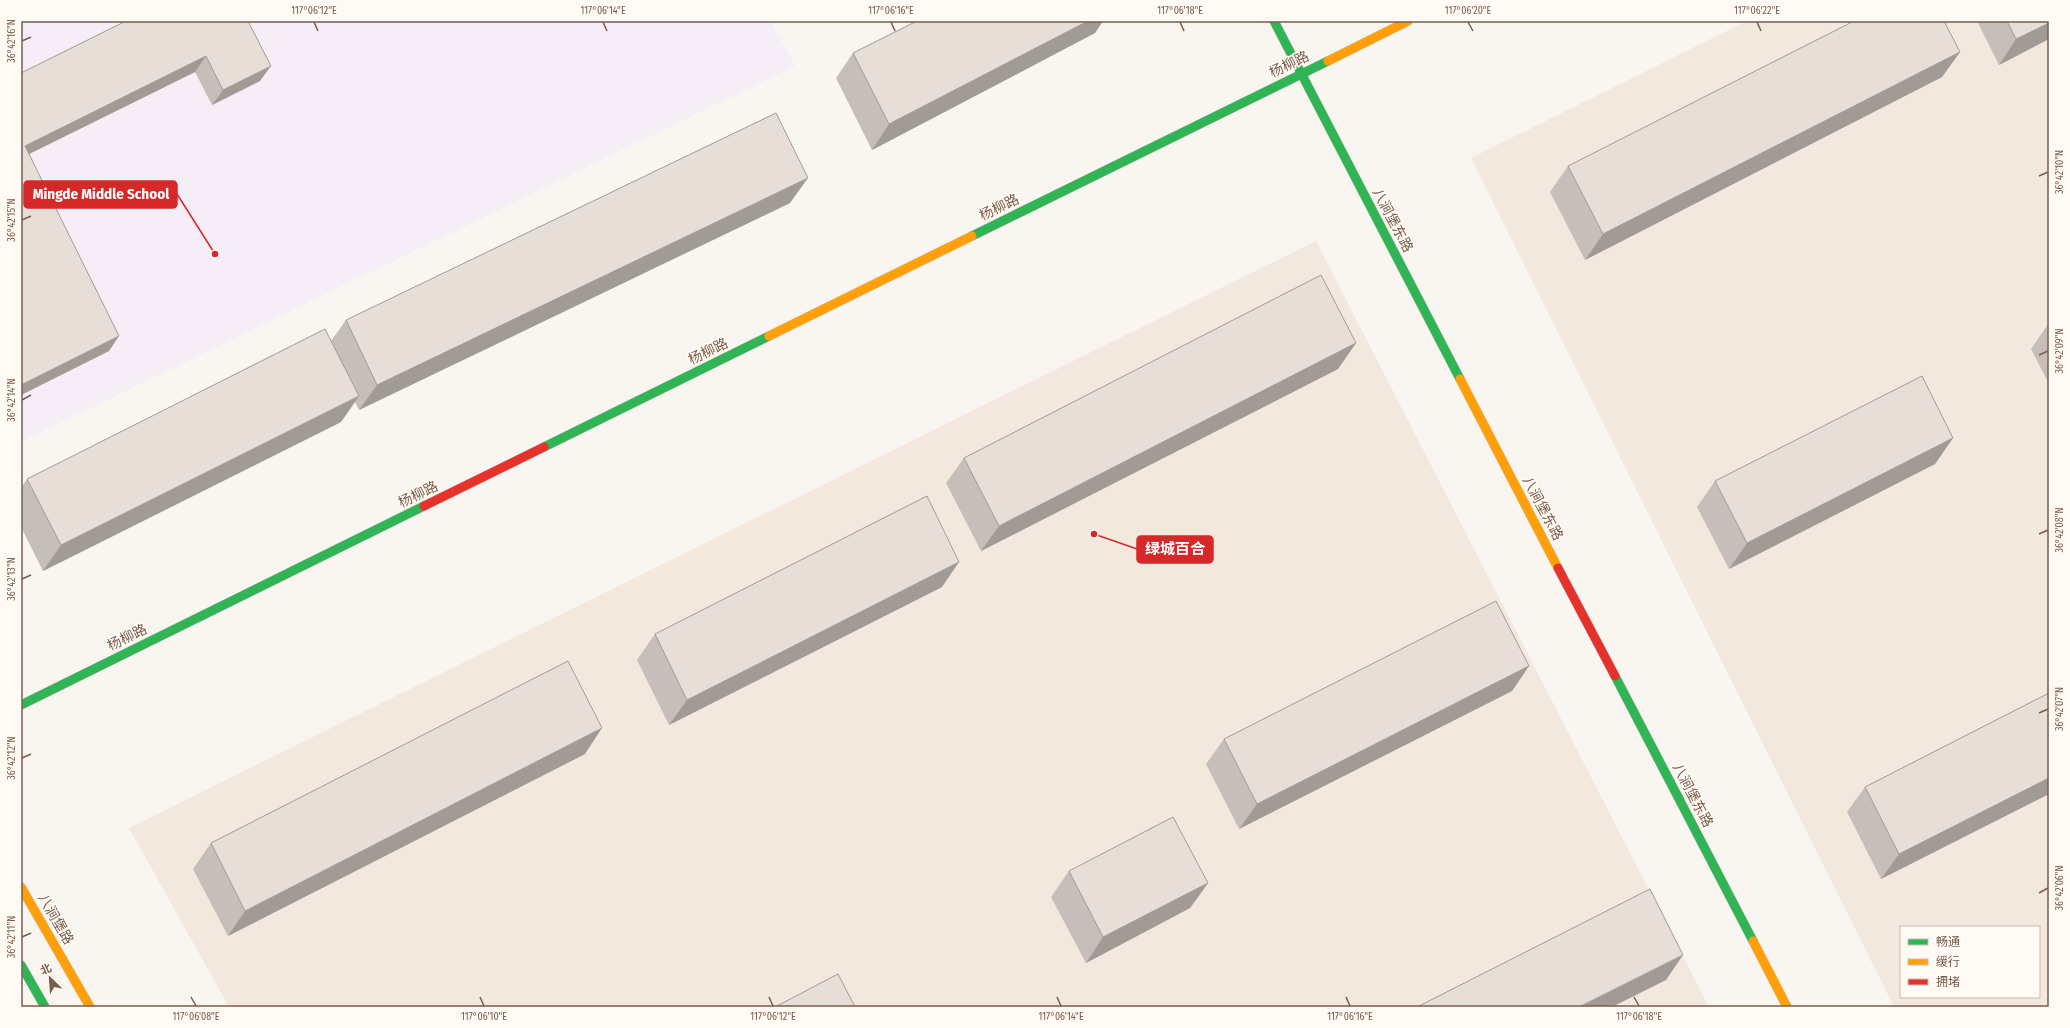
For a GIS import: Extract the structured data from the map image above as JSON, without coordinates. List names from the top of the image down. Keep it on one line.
{"streets":{"street":["杨柳路","八涧堡东路","八涧堡路"]},"crossings":[["杨柳路","八涧堡东路"]],"places":["Mingde Middle School","绿城百合"],"legend":["畅通","缓行","拥堵"],"north":"top left","coordinates":["117°06'12\"E","117°06'14\"E","117°06'16\"E","117°06'18\"E","117°06'20\"E","117°06'22\"E","36°42'16\"N","36°42'10\"N","36°42'15\"N","36°42'09\"N","36°42'14\"N","36°42'08\"N","36°42'13\"N","36°42'07\"N","36°42'12\"N","36°42'06\"N","36°42'11\"N","117°06'08\"E","117°06'10\"E"]}
